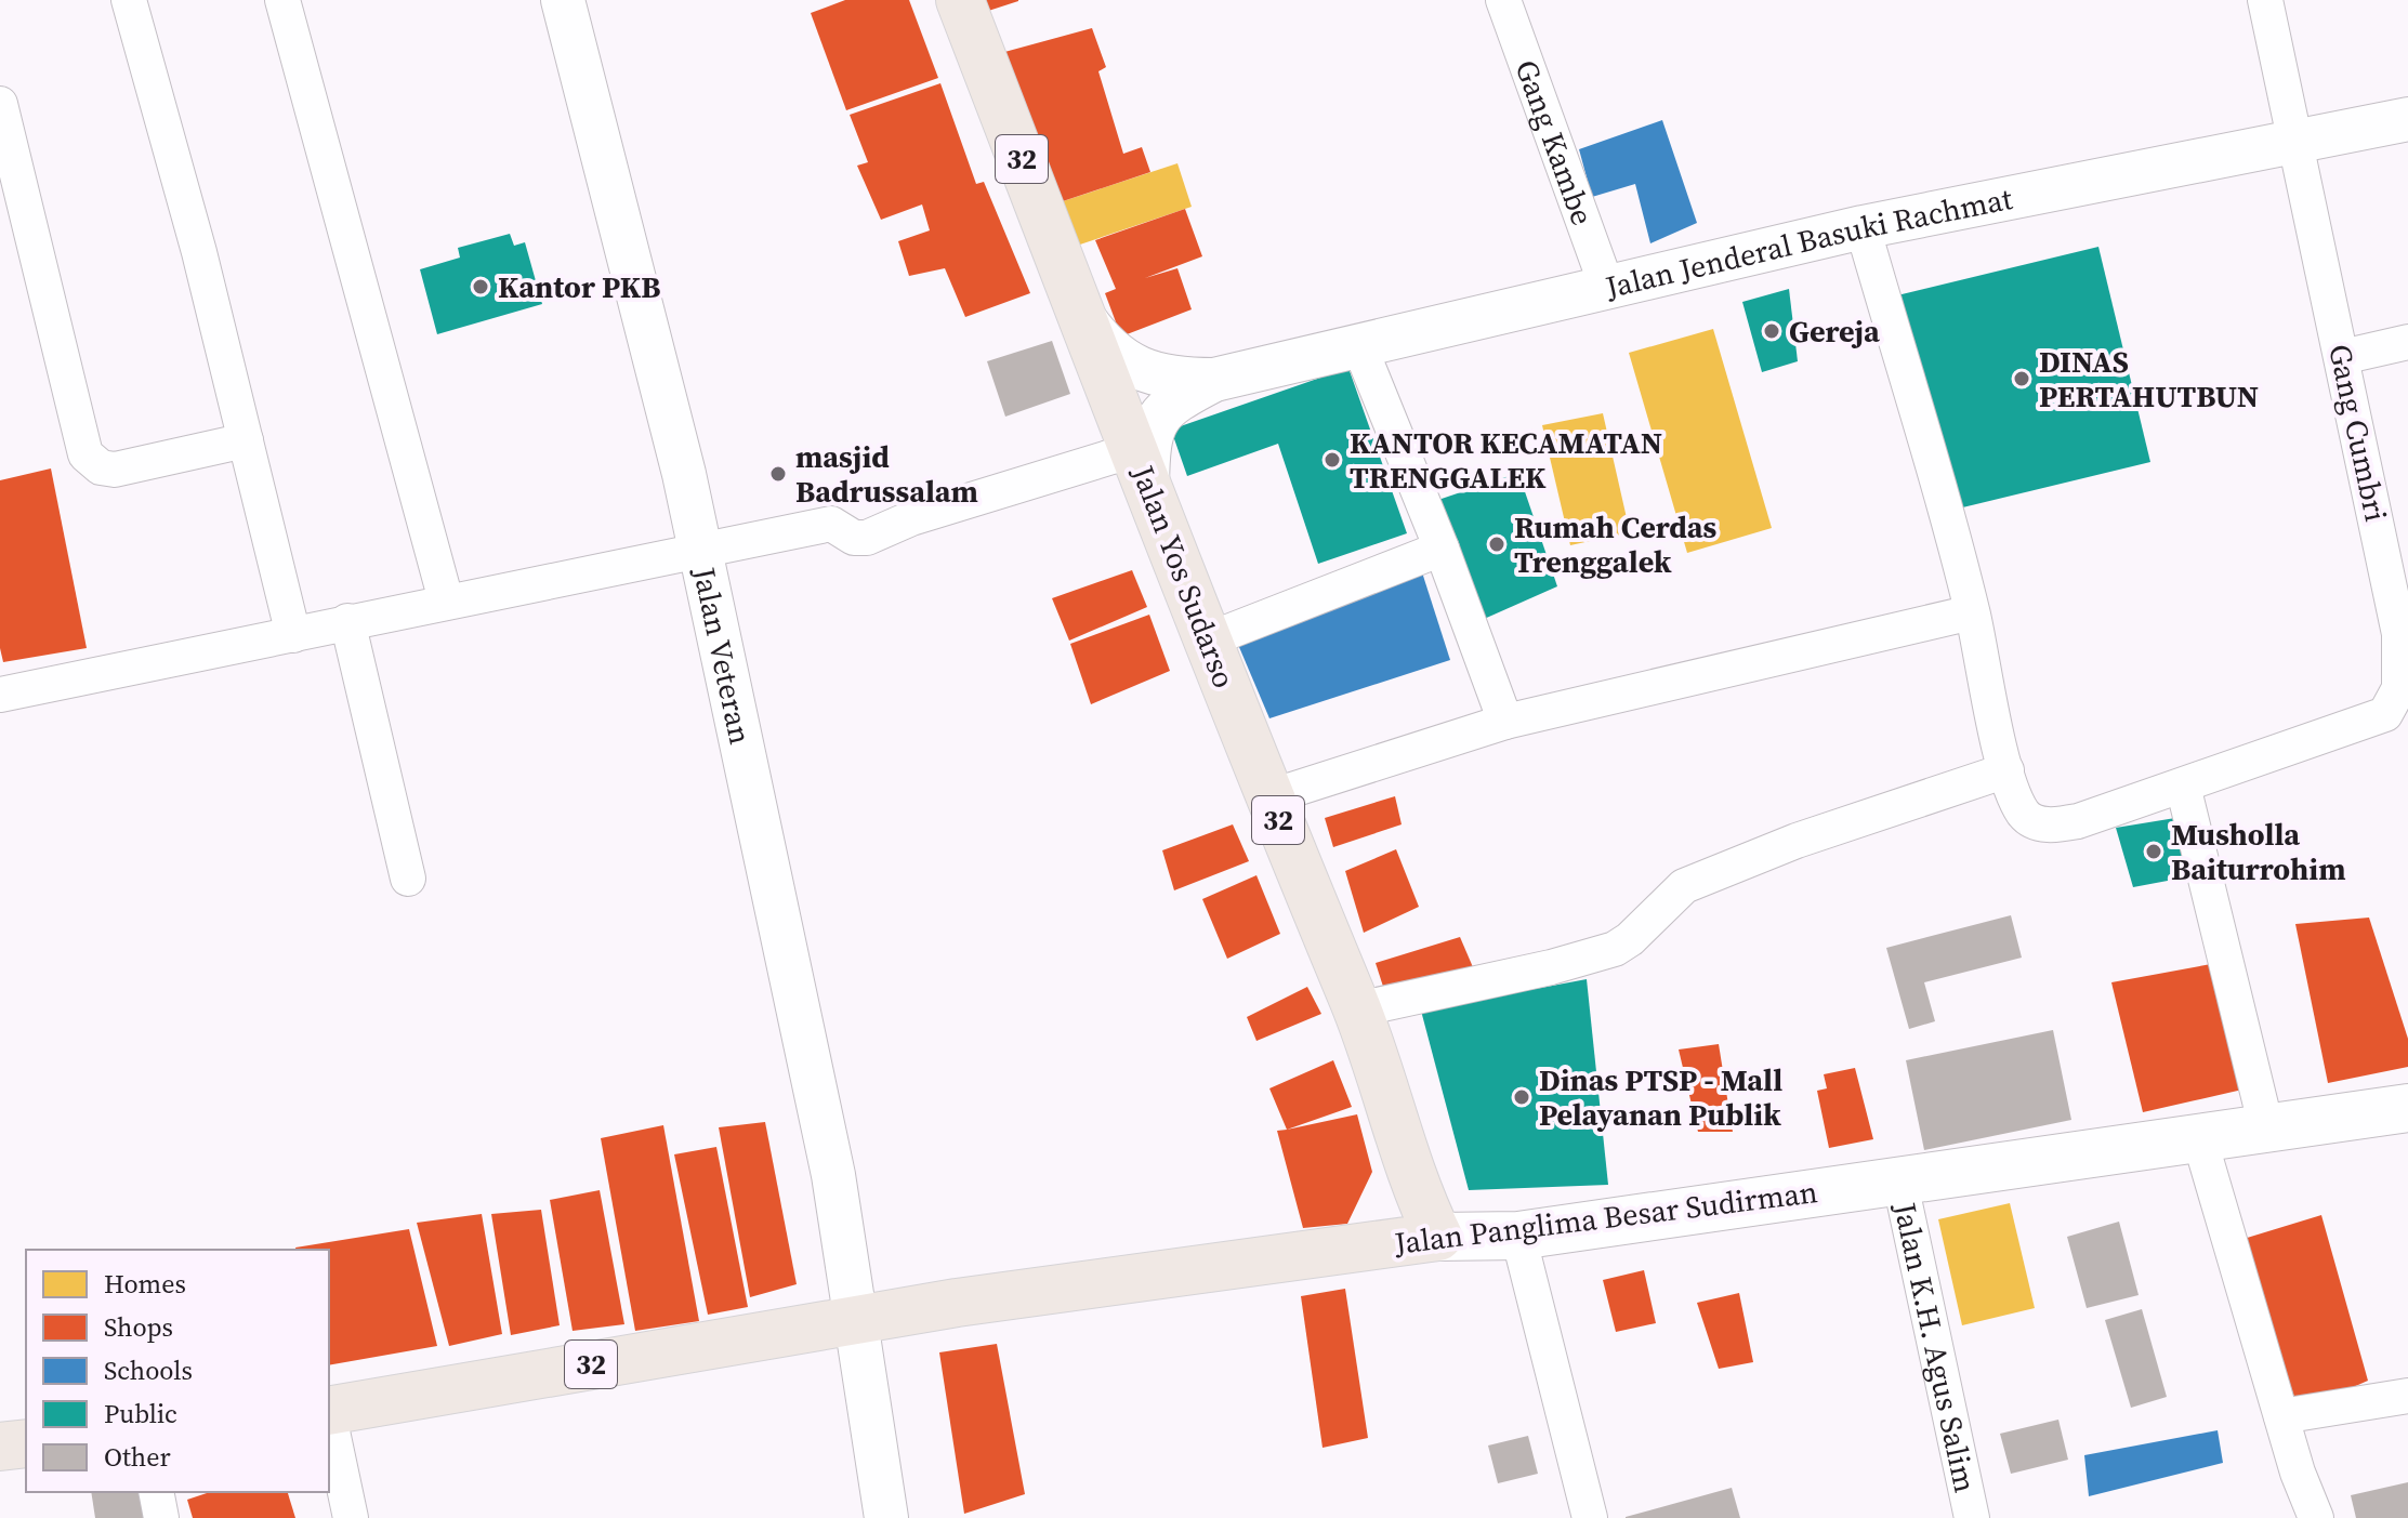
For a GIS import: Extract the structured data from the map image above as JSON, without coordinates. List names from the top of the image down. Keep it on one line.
{"streets":{"highway":["32","Jalan Yos Sudarso","Jalan Panglima Besar Sudirman"],"street":["Gang Kambe","Jalan Jenderal Basuki Rachmat","Gang Cumbri","Jalan Veteran","Jalan K.H. Agus Salim"]},"crossings":[["Gang Kambe","Jalan Jenderal Basuki Rachmat"],["32","Jalan Yos Sudarso"],["32","Jalan Veteran"],["32","Jalan Panglima Besar Sudirman"],["Jalan Jenderal Basuki Rachmat","Gang Cumbri"],["Jalan Veteran","Jalan Panglima Besar Sudirman"],["Jalan Panglima Besar Sudirman","Jalan K.H. Agus Salim"]],"places":["Kantor PKB","Gereja","DINAS PERTAHUTBUN","KANTOR KECAMATAN TRENGGALEK","masjid Badrussalam","Rumah Cerdas Trenggalek","Musholla Baiturrohim","Dinas PTSP - Mall Pelayanan Publik"],"legend":["Homes","Shops","Schools","Public","Other"]}
